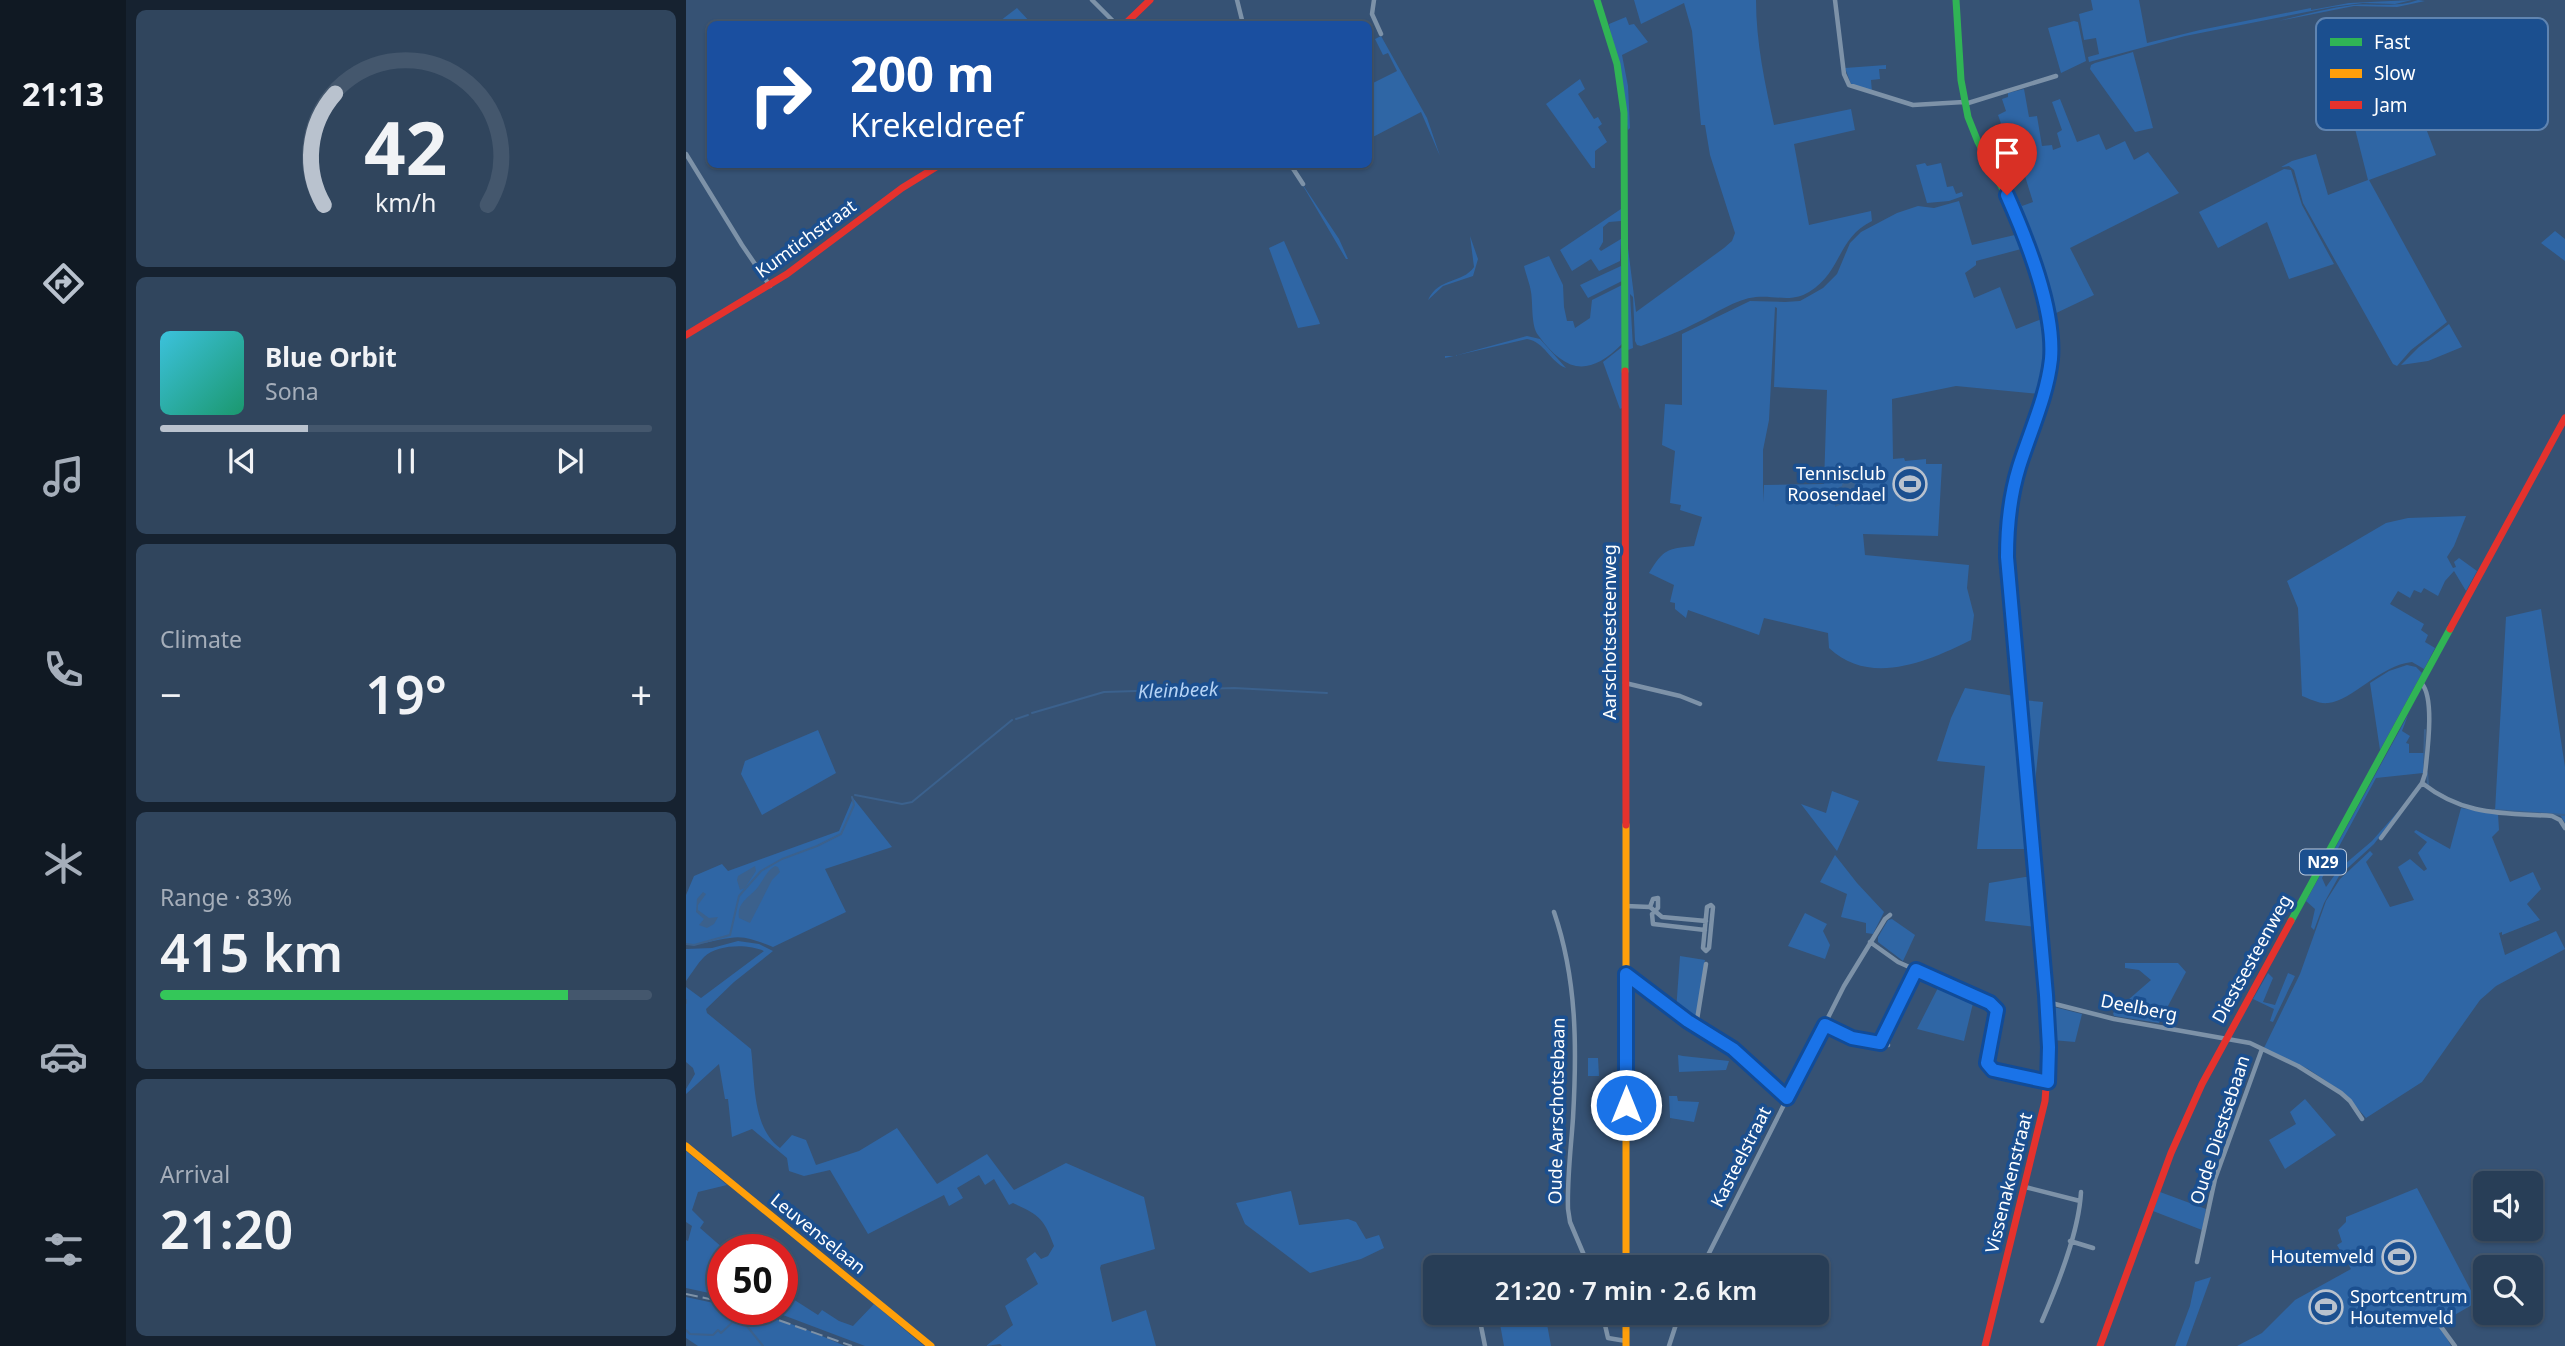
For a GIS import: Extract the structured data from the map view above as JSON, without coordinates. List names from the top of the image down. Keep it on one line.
{"streets":{"main road":["Kumtichstraat","Aarschotsesteenweg","N29","Diestsesteenweg","Vissenakenstraat","Leuvenselaan"],"street":["Deelberg","Oude Aarschotsebaan","Oude Diestsebaan","Kasteelstraat"]},"crossings":[["Diestsesteenweg","Deelberg"],["Deelberg","Oude Diestsebaan"],["Deelberg","Vissenakenstraat"]],"water":["Kleinbeek"],"places":{"sports":["Tennisclub Roosendael","Houtemveld","Sportcentrum Houtemveld"]},"legend":["Fast","Slow","Jam"],"page":{"tabs":"21:13","turn":["200 m","Krekeldreef"],"song":["Blue Orbit","Sona"],"tile":["Climate",["Range · 83%","415 km"],["Arrival","21:20"]],"heat":["−","19°","+"],"limit":"50","trip":"21:20 · 7 min · 2.6 km","gauge":["42","km/h"]}}
